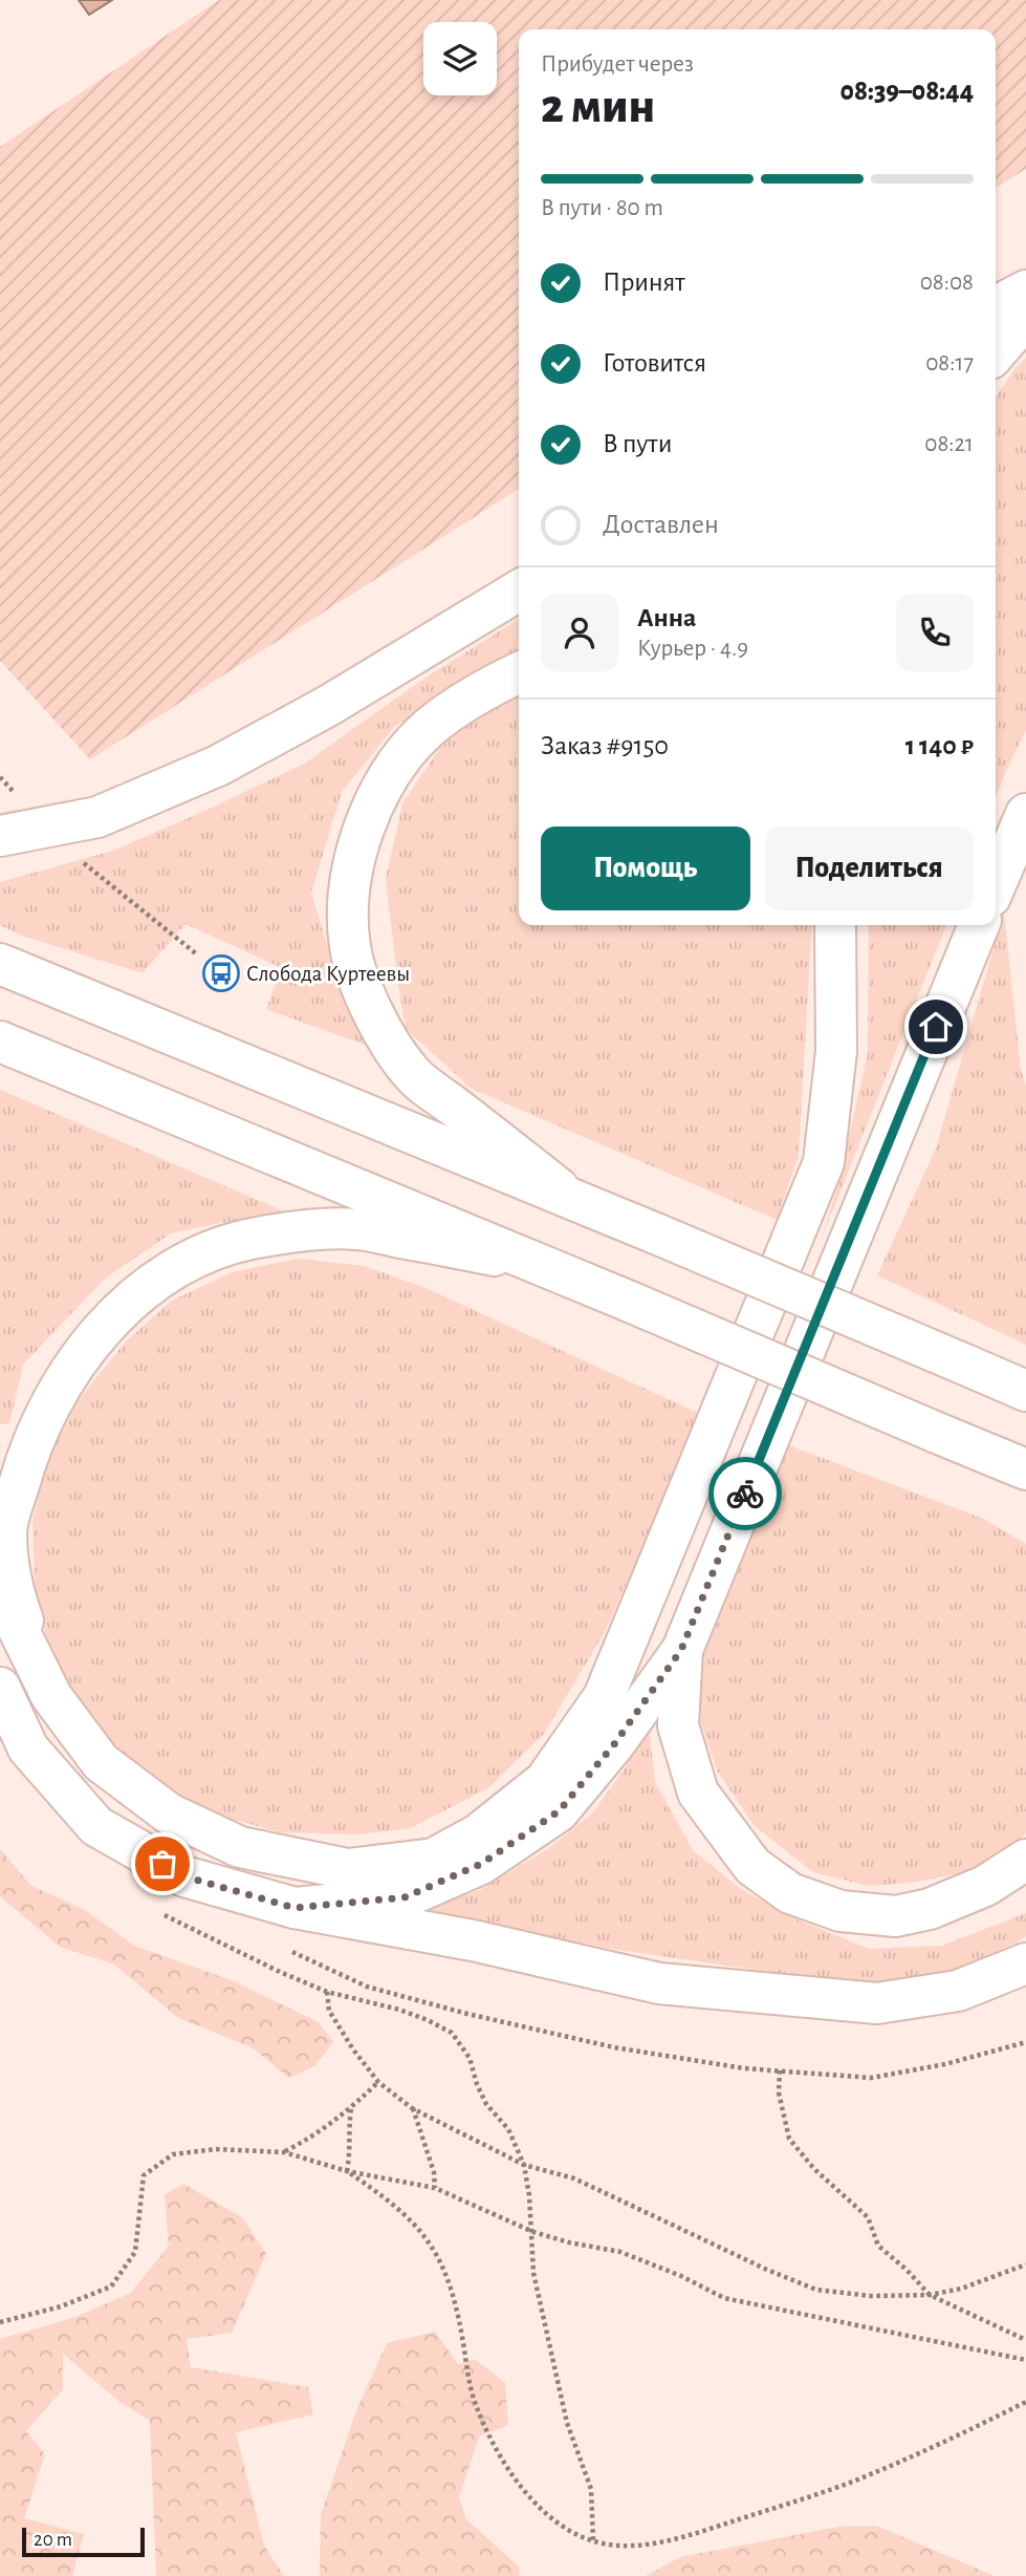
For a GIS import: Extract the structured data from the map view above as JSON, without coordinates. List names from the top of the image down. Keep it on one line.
{"places":{"bus stop":["Слобода Куртеевы"]},"scale_bar":"20 m","page":{"heading":["2 мин","Прибудет через","08:39–08:44"],"panel":["Анна","Курьер · 4.9","Заказ #9150","1 140 ₽"],"bar":"В пути · 80 m","list":[["Принят","08:08"],["Готовится","08:17"],["В пути","08:21"],"Доставлен"],"buttons":["Помощь","Поделиться"],"scale":"20 m"}}
